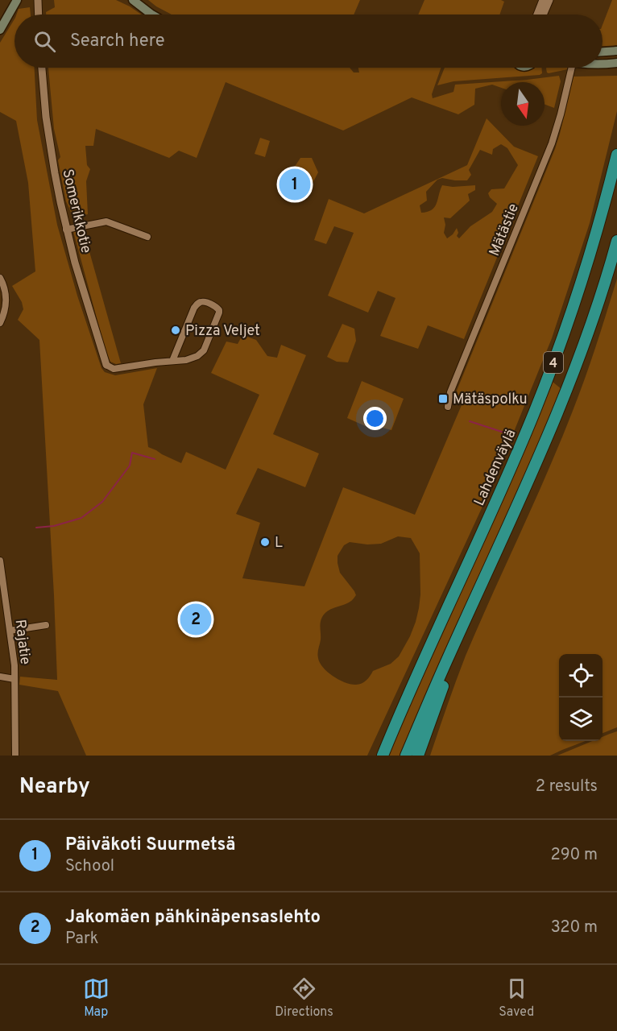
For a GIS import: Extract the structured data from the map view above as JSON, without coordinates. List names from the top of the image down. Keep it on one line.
{"streets":{"highway":["4","Lahdenväylä"],"street":["Somerikkotie","Mätästie","Rajatie"]},"places":{"other":["Pizza Veljet","L"],"transit":["Mätäspolku"]},"north":"bottom","page":{"search":"Search here","pins":["1","2"],"heading":["Nearby","2 results"],"list":[{"mark":"1","name":"Päiväkoti Suurmetsä","note":"School","value":"290 m"},{"mark":"2","name":"Jakomäen pähkinäpensaslehto","note":"Park","value":"320 m"}],"nav":["Map","Directions","Saved"]}}
